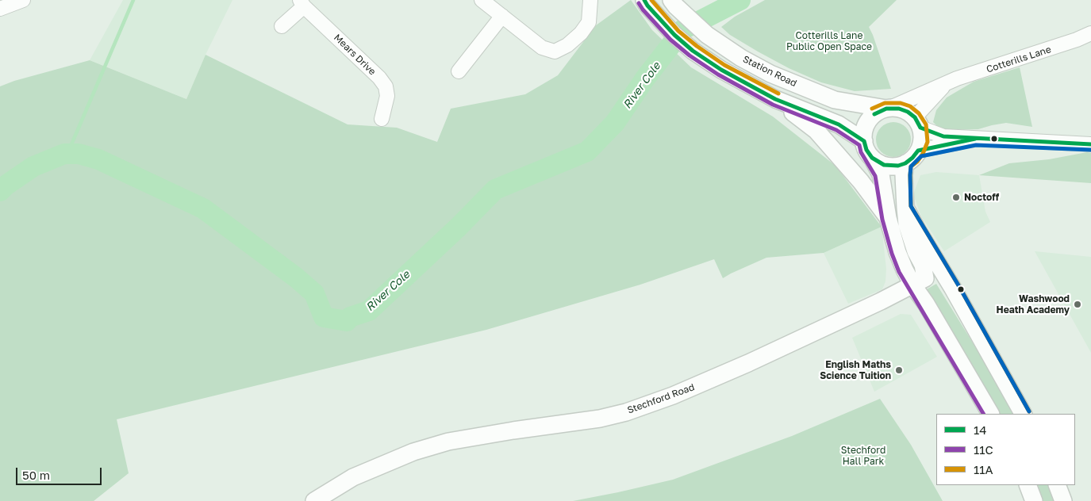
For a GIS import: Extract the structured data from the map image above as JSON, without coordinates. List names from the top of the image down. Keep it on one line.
{"streets":{"main road":["Station Road","Stechford Road"],"street":["Mears Drive","Cotterills Lane"]},"crossings":[["Cotterills Lane","Station Road"]],"water":["River Cole"],"parks":["Cotterills Lane Public Open Space","Stechford Hall Park"],"places":["Noctoff","Washwood Heath Academy","English Maths Science Tuition"],"lines":["transit line 14","transit line 11A","transit line 11C"],"legend":["14","11C","11A"],"scale_bar":"50 m"}
